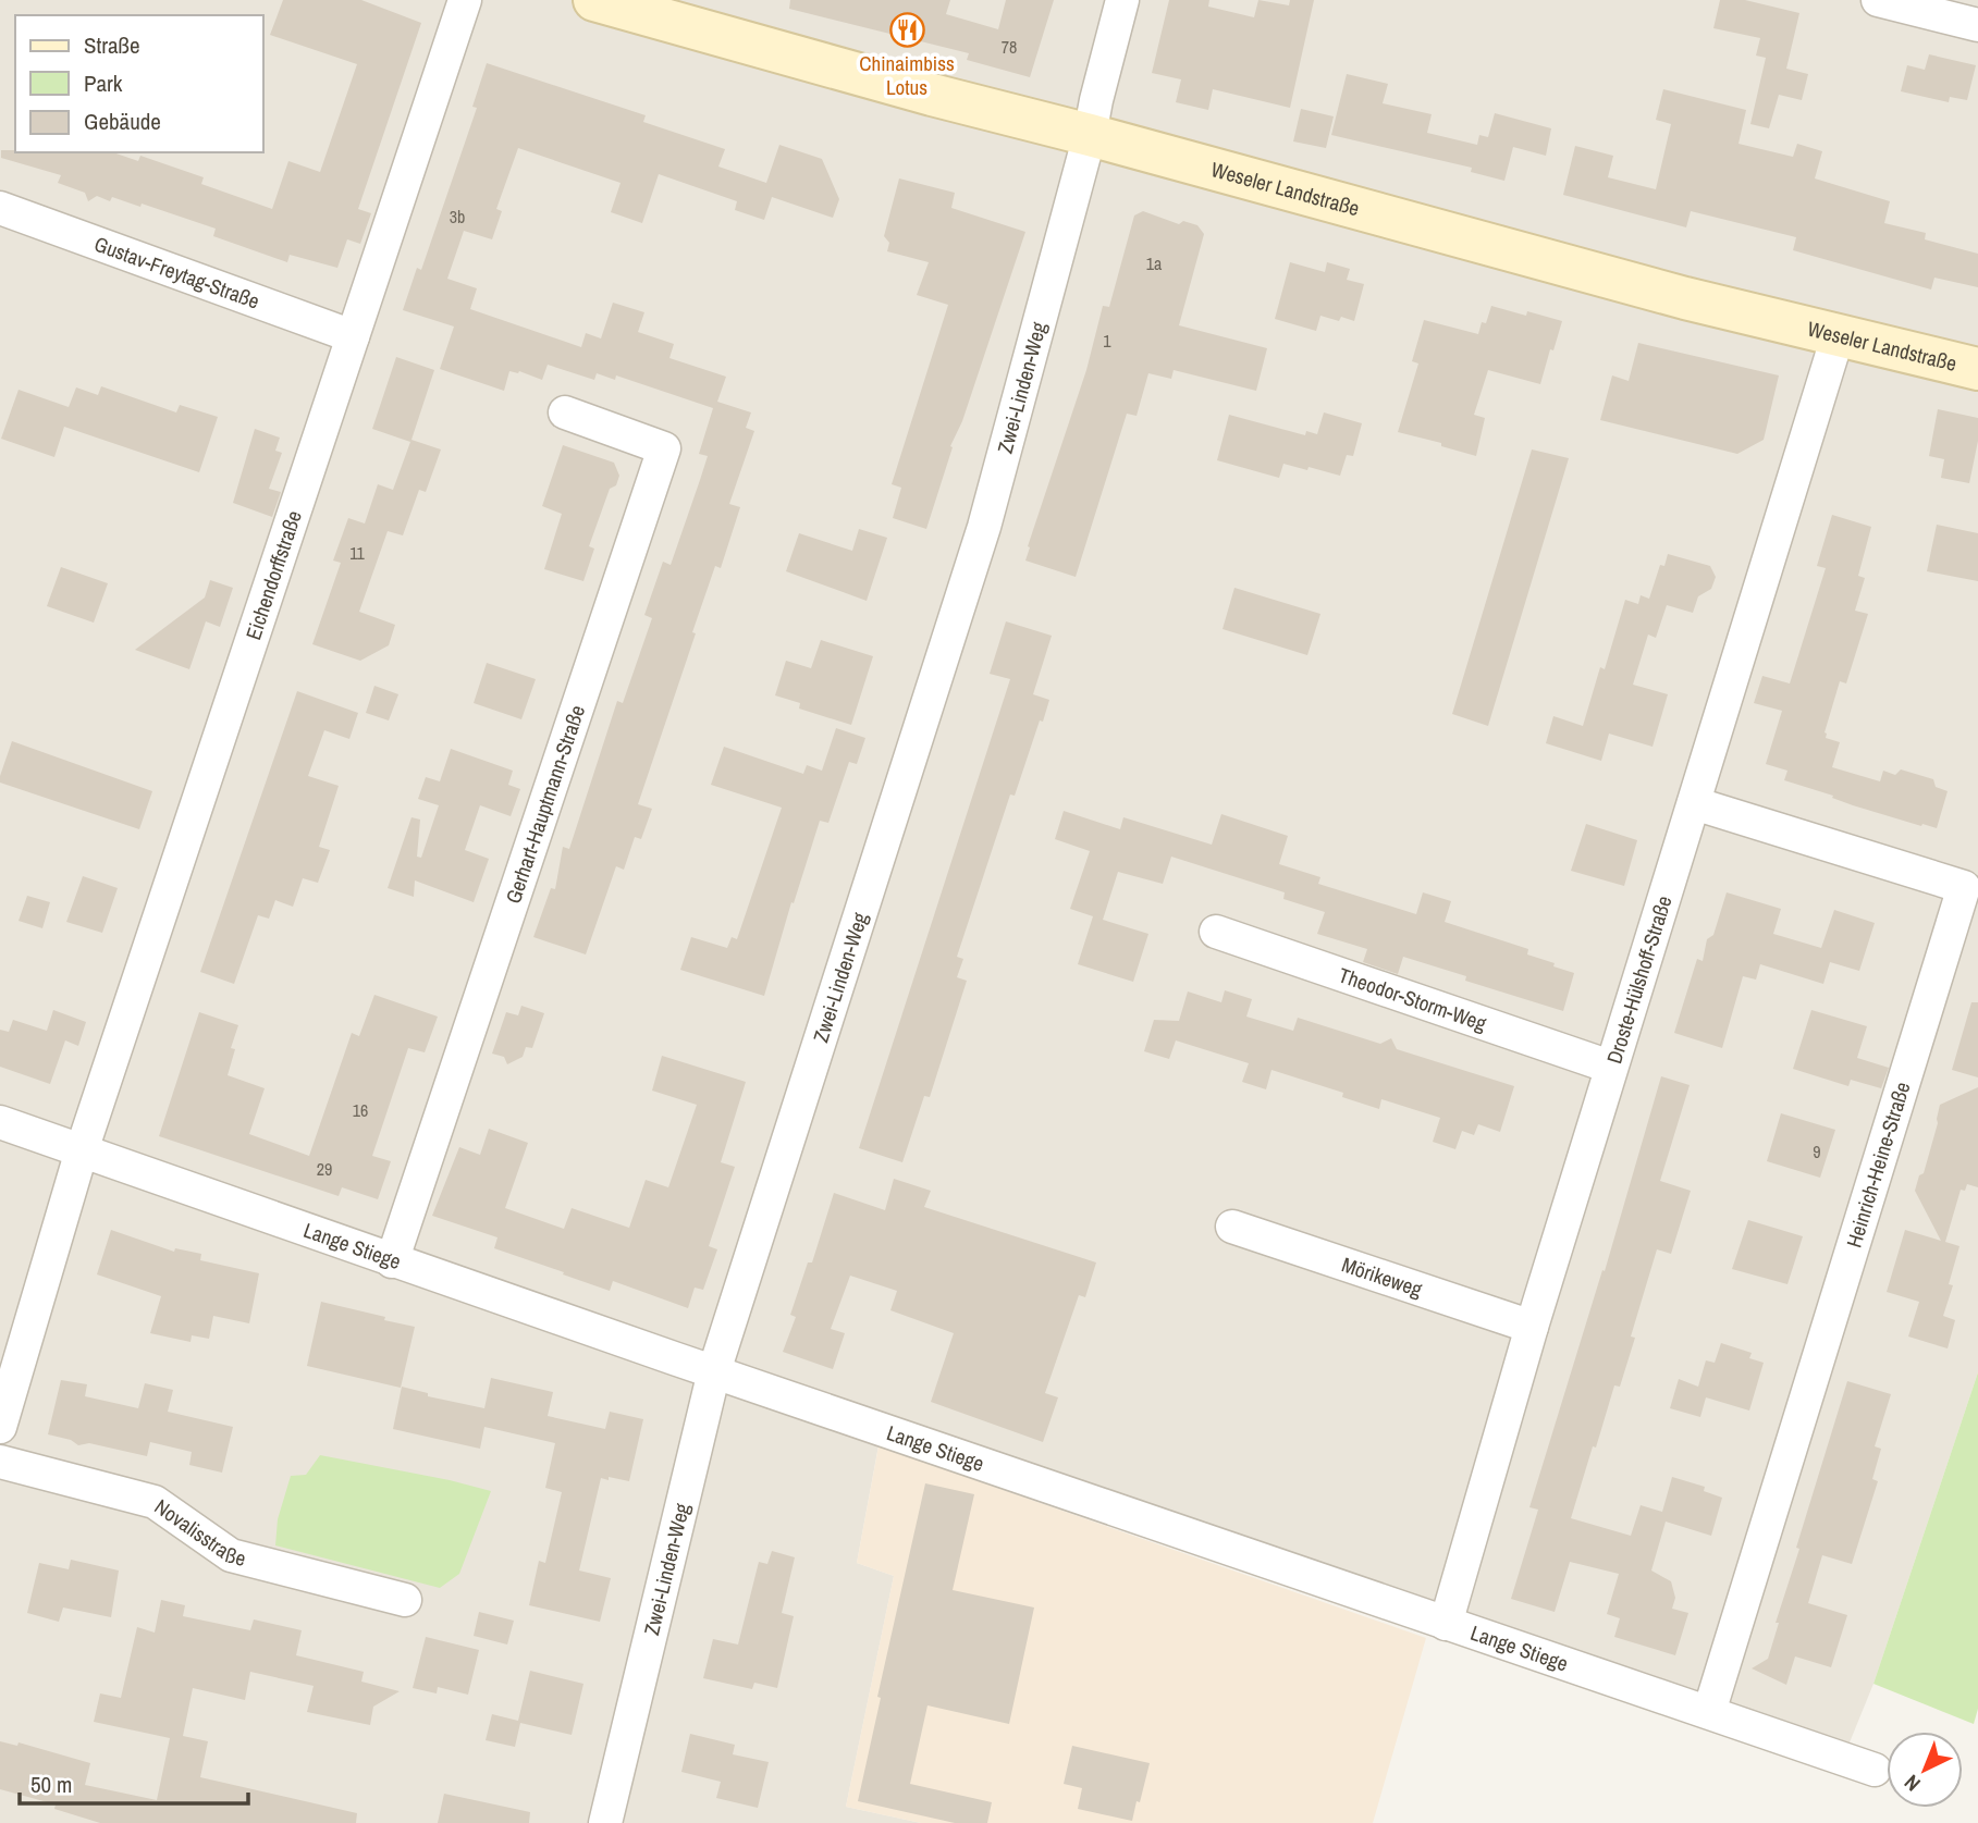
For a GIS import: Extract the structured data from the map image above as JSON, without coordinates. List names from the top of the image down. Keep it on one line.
{"streets":{"street":["Weseler Landstraße","Gustav-Freytag-Straße","Zwei-Linden-Weg","Eichendorffstraße","Gerhart-Hauptmann-Straße","Droste-Hülshoff-Straße","Theodor-Storm-Weg","Heinrich-Heine-Straße","Lange Stiege","Mörikeweg","Novalisstraße"]},"crossings":[["Weseler Landstraße","Zwei-Linden-Weg"],["Weseler Landstraße","Droste-Hülshoff-Straße"],["Gustav-Freytag-Straße","Eichendorffstraße"],["Zwei-Linden-Weg","Lange Stiege"],["Eichendorffstraße","Lange Stiege"],["Gerhart-Hauptmann-Straße","Lange Stiege"],["Droste-Hülshoff-Straße","Theodor-Storm-Weg"],["Droste-Hülshoff-Straße","Heinrich-Heine-Straße"],["Droste-Hülshoff-Straße","Lange Stiege"],["Droste-Hülshoff-Straße","Mörikeweg"],["Heinrich-Heine-Straße","Lange Stiege"]],"places":{"restaurant":["Chinaimbiss Lotus"]},"house_numbers":["78","3b","1a","1","11","16","9","29"],"legend":["Straße","Park","Gebäude"],"scale_bar":"50 m","north":"bottom left"}
